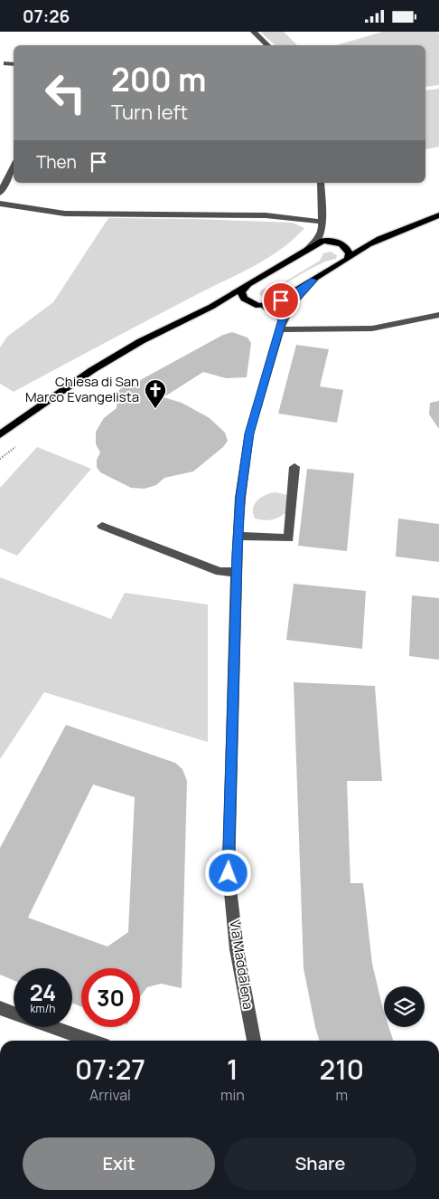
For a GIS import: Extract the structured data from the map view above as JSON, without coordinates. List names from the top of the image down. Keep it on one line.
{"streets":{"street":["Via Maddalena"]},"places":{"church":["Chiesa di San Marco Evangelista"]},"page":{"status":"07:26","turn":["200 m","Turn left"],"then":"Then","speed":"24 km/h","limit":"30","eta":["07:27","Arrival","1","min","210","m"],"buttons":["Exit","Share"]}}
